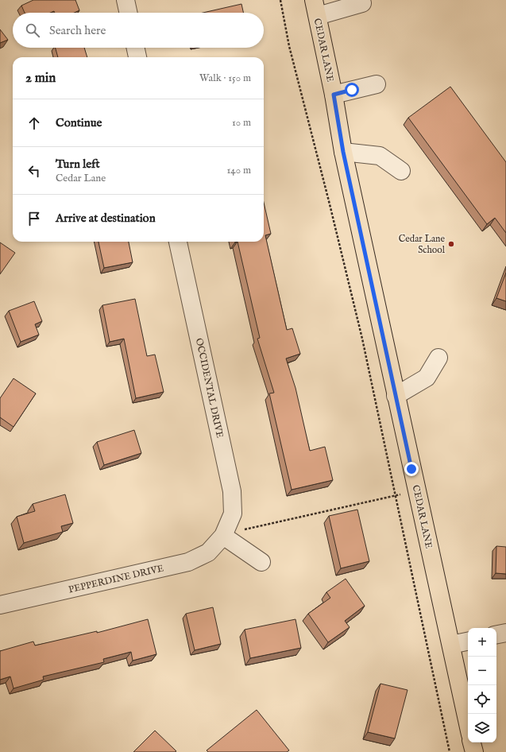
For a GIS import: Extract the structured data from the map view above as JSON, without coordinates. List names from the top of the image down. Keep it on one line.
{"streets":{"main road":["CEDAR LANE"],"street":["OCCIDENTAL DRIVE","PEPPERDINE DRIVE"]},"crossings":[["OCCIDENTAL DRIVE","PEPPERDINE DRIVE"]],"places":["Cedar Lane School"],"page":{"search":"Search here","heading":["2 min","Walk · 150 m"],"list":[["Continue","10 m"],["Turn left","Cedar Lane","140 m"],"Arrive at destination"],"map_buttons":["+","−"]}}
